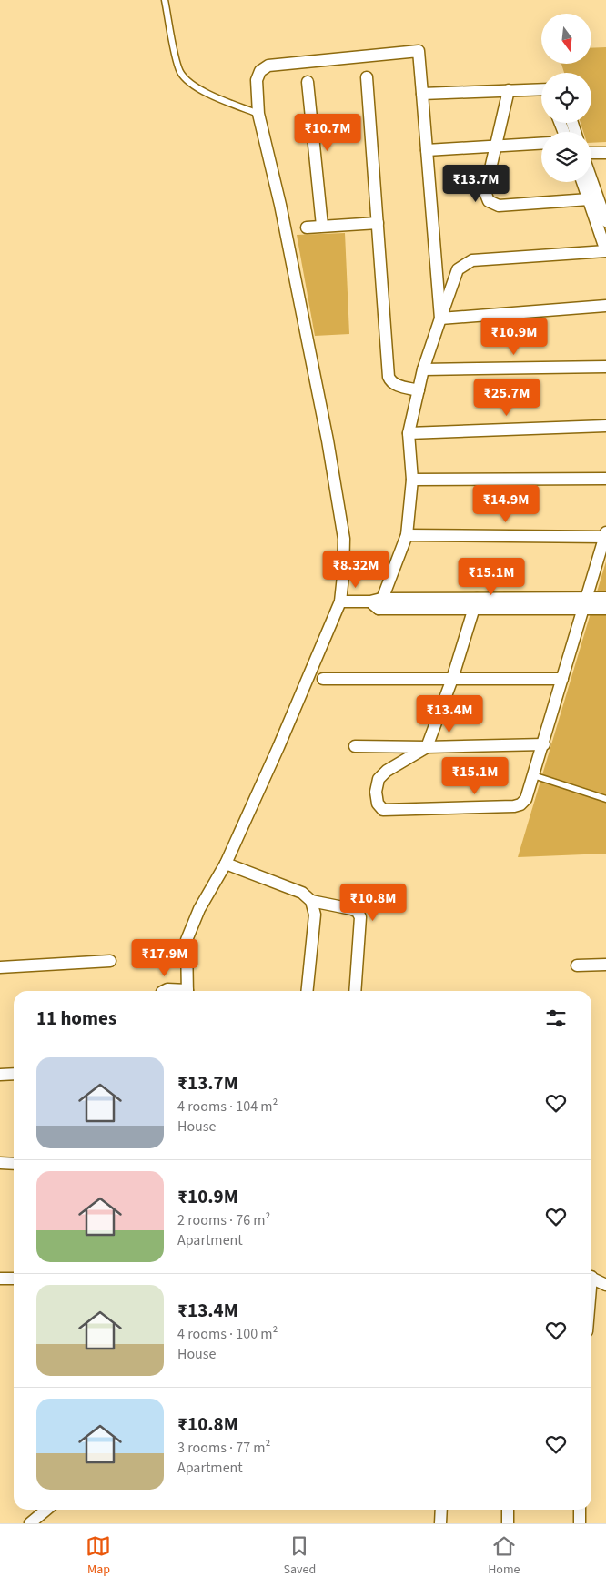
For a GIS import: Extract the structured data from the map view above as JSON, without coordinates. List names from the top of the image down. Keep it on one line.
{"north":"bottom","page":{"price":["₹10.7M","₹13.7M","₹10.9M","₹25.7M","₹14.9M","₹8.32M","₹15.1M","₹13.4M","₹15.1M","₹10.8M","₹17.9M"],"heading":"11 homes","list":[{"name":"₹13.7M","note":"4 rooms · 104 m² · House"},{"name":"₹10.9M","note":"2 rooms · 76 m² · Apartment"},{"name":"₹13.4M","note":"4 rooms · 100 m² · House"},{"name":"₹10.8M","note":"3 rooms · 77 m² · Apartment"}],"tabs":["Map","Saved","Home"]}}
